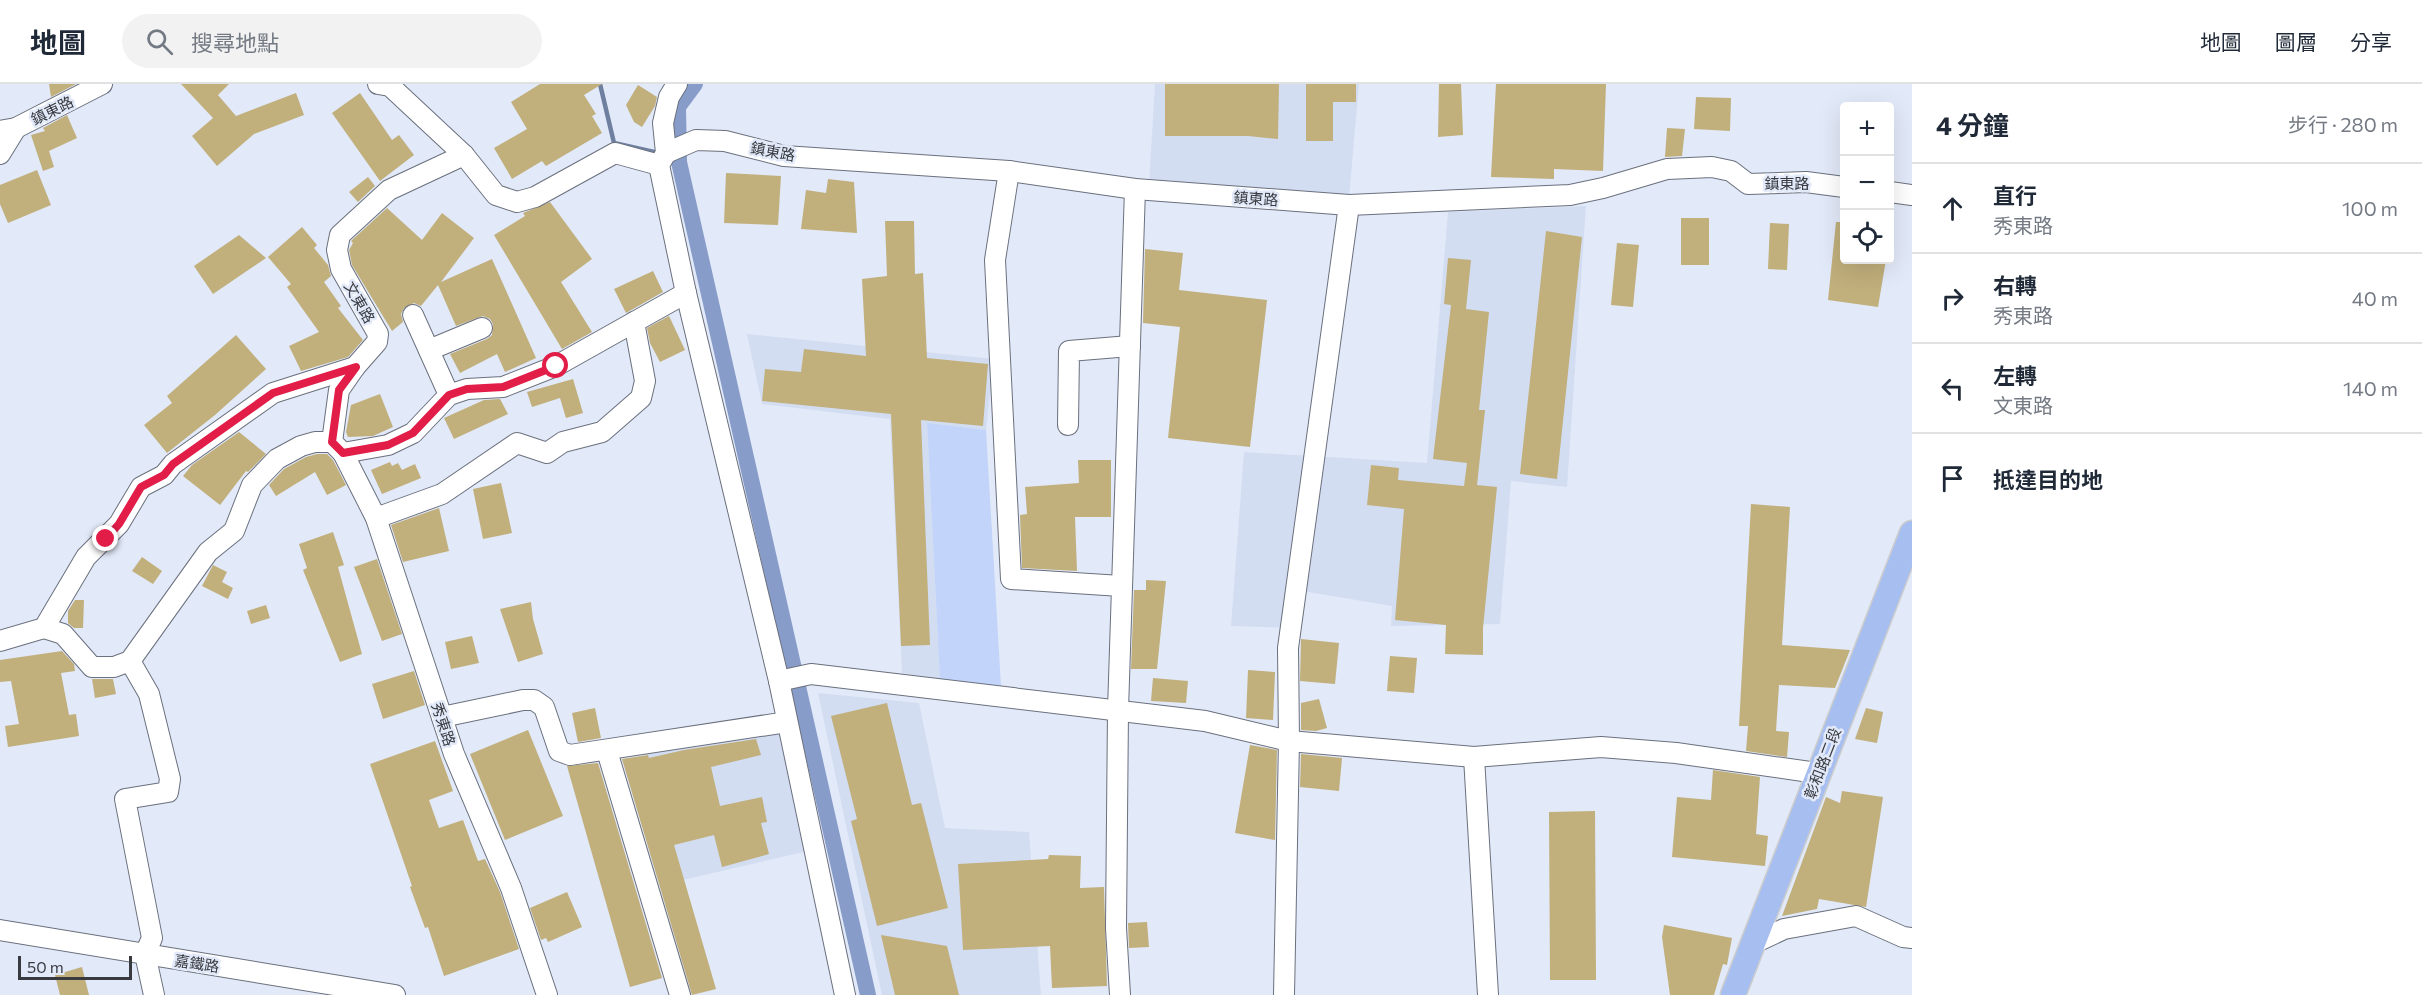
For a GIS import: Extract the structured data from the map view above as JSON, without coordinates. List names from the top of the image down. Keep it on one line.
{"streets":{"main road":["彰和路二段"],"street":["鎮東路","文東路","秀東路","嘉鐵路"]},"scale_bar":"50 m","page":{"header":"地圖","search":"搜尋地點","nav":["地圖","圖層","分享"],"heading":["4 分鐘","步行 · 280 m"],"map_buttons":["+","−"],"list":[["直行","秀東路","100 m"],["右轉","秀東路","40 m"],["左轉","文東路","140 m"],"抵達目的地"],"scale":"50 m"}}
